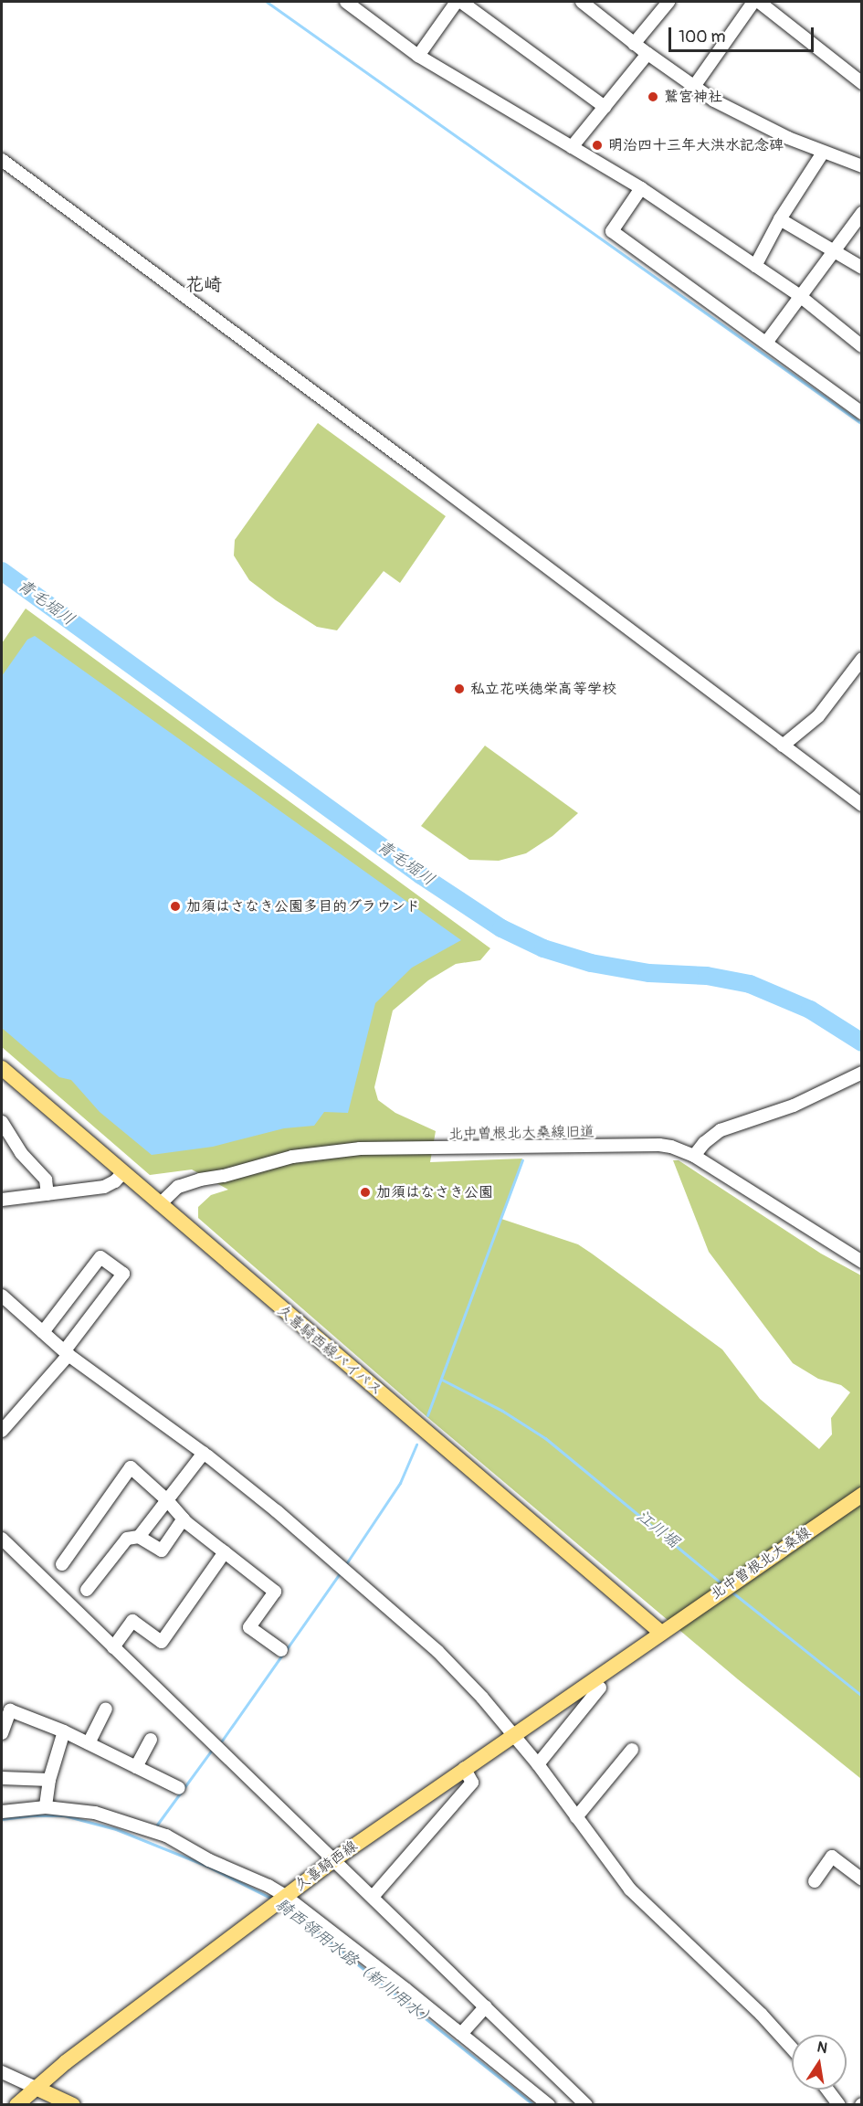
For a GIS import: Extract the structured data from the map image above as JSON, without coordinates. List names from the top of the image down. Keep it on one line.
{"streets":{"main road":["久喜騎西線バイパス","北中曽根北大桑線","久喜騎西線"],"street":["北中曽根北大桑線旧道"]},"crossings":[["北中曽根北大桑線旧道","久喜騎西線バイパス"],["久喜騎西線バイパス","北中曽根北大桑線"],["久喜騎西線バイパス","久喜騎西線"],["北中曽根北大桑線","久喜騎西線"]],"districts":["花崎"],"water":["青毛堀川","江川堀","騎西領用水路（新川用水）"],"places":["鷲宮神社","明治四十三年大洪水記念碑","私立花咲徳栄高等学校","加須はさなき公園多目的グラウンド","加須はなさき公園"],"scale_bar":"100 m","north":"top"}
